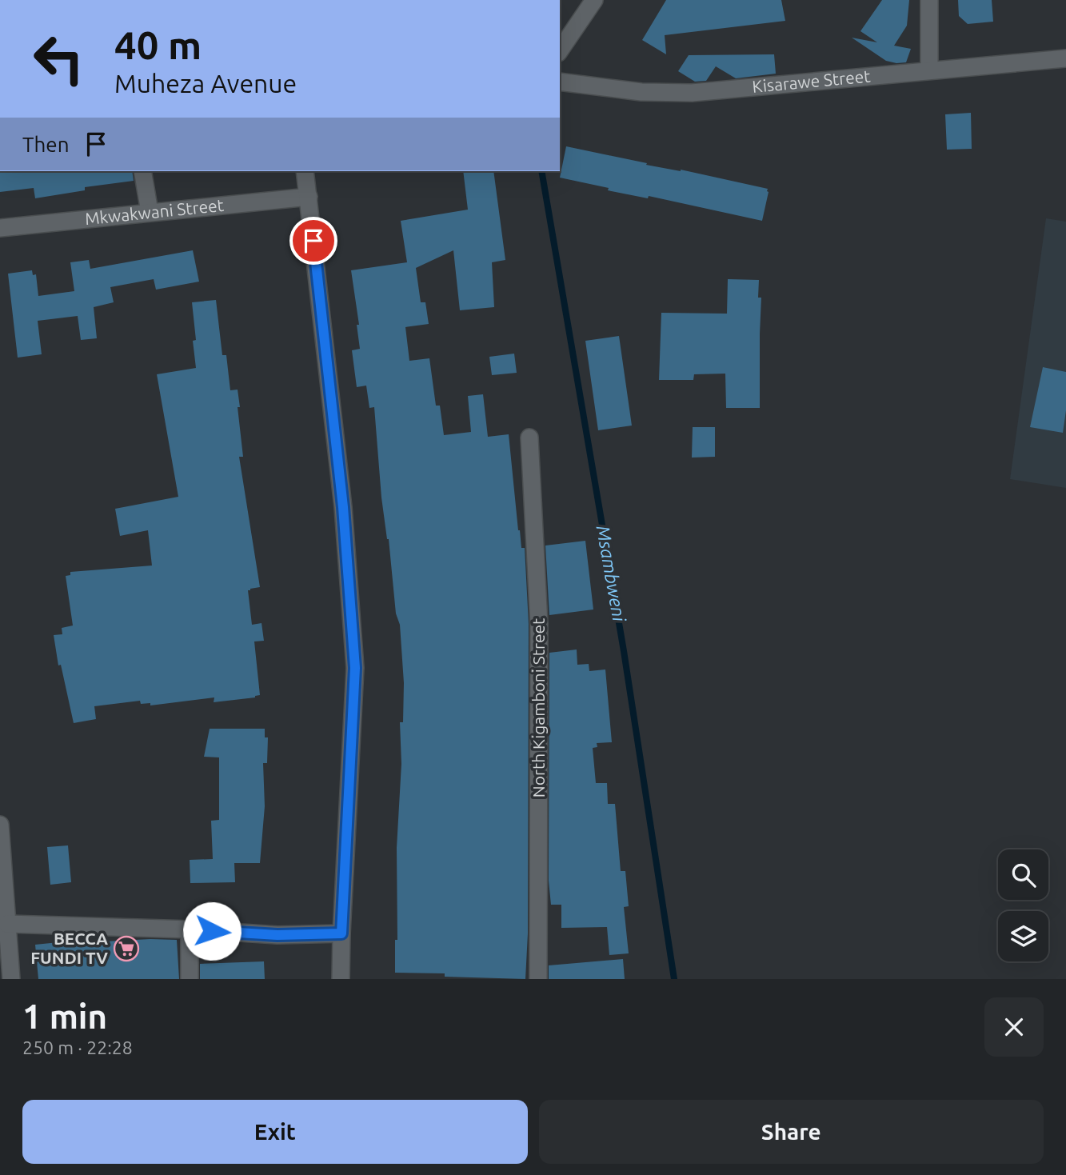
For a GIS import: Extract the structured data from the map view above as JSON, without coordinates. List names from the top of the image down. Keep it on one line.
{"streets":{"street":["Kisarawe Street","Mkwakwani Street","North Kigamboni Street"]},"water":["Msambweni"],"places":{"supermarket":["BECCA FUNDI TV"]},"page":{"turn":["40 m","Muheza Avenue"],"then":"Then","heading":["1 min","250 m · 22:28"],"buttons":["Exit","Share"]}}
